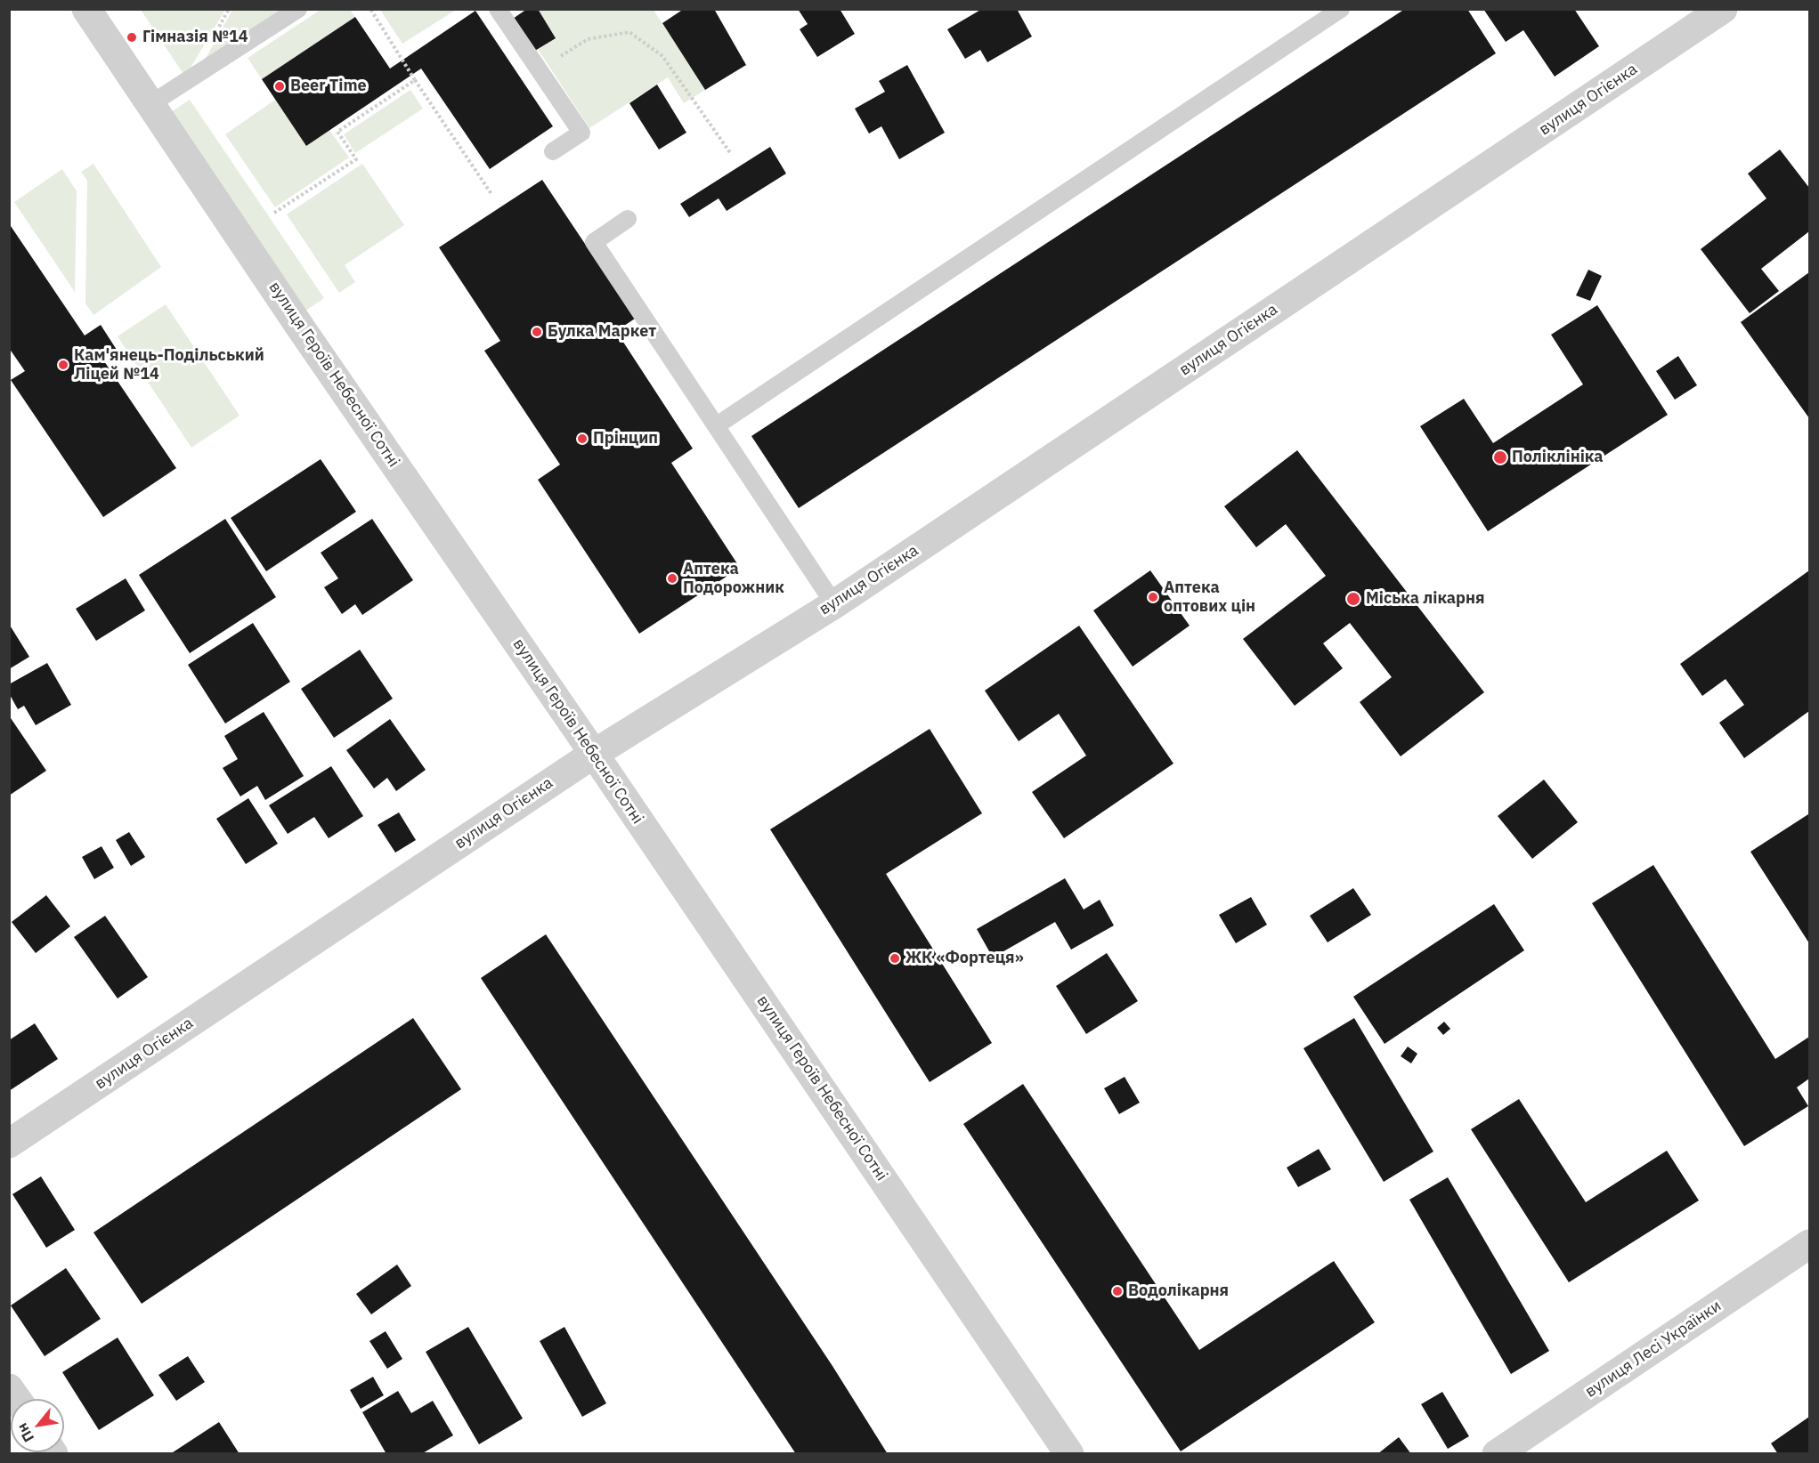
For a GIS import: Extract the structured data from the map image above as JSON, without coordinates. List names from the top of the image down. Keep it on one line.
{"streets":{"street":["вулиця Огієнка","вулиця Героїв Небесної Сотні","вулиця Лесі Українки"]},"crossings":[["вулиця Огієнка","вулиця Героїв Небесної Сотні"]],"places":["Гімназія №14","Beer Time","Булка Маркет","Кам'янець-Подільський Ліцей №14","Прінцип","Поліклініка","Аптека Подорожник","Аптека оптових цін","Міська лікарня","ЖК «Фортеця»","Водолікарня"],"north":"bottom left"}
